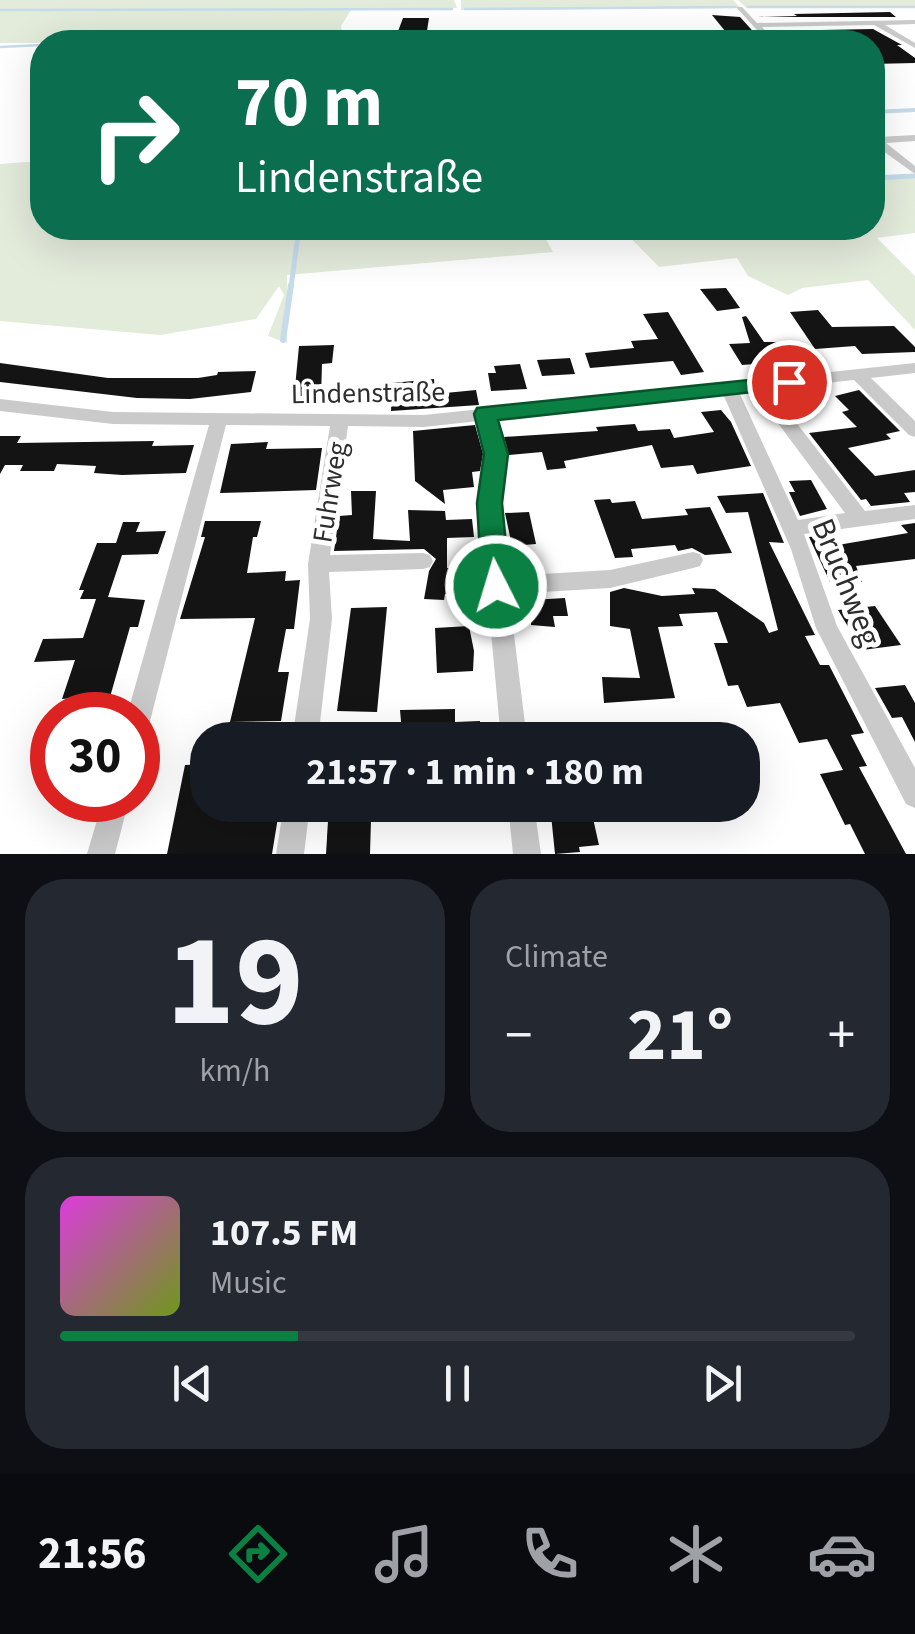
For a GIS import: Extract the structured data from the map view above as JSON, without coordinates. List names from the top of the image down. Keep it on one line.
{"streets":{"street":["Lindenstraße","Fuhrweg","Bruchweg"]},"crossings":[["Lindenstraße","Fuhrweg"],["Lindenstraße","Bruchweg"]],"page":{"turn":["70 m","Lindenstraße"],"limit":"30","trip":"21:57 · 1 min · 180 m","tile":[["19","km/h"],"Climate"],"heat":["−","21°","+"],"song":["107.5 FM","Music"],"tabs":"21:56"}}
